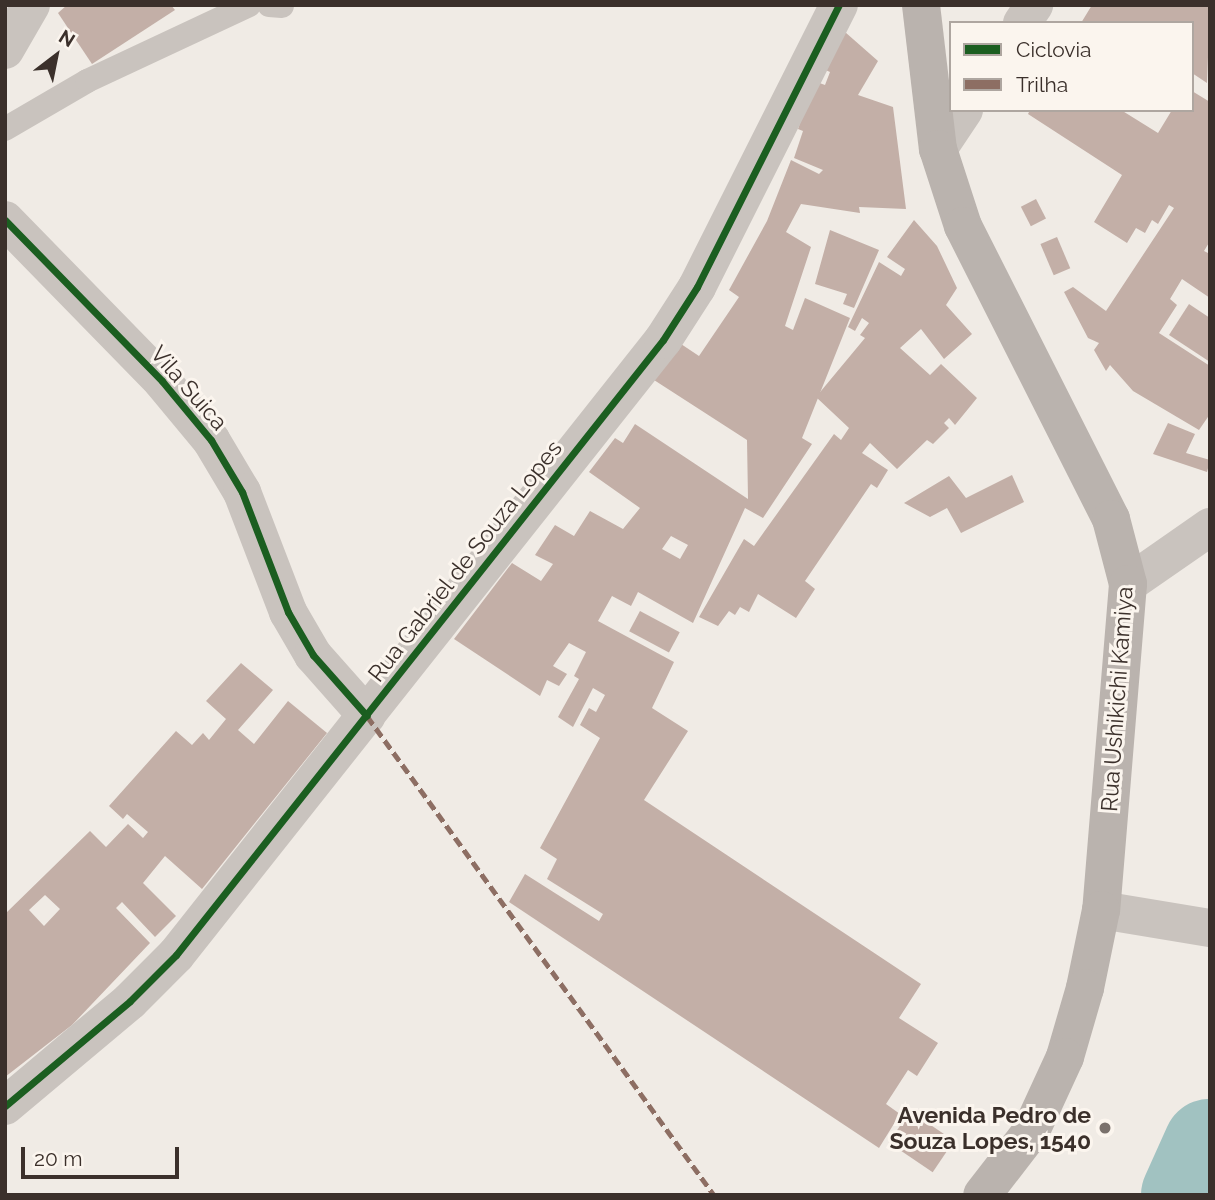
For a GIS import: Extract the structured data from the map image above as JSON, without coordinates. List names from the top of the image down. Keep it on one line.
{"streets":{"main road":["Rua Ushikichi Kamiya"],"street":["Vila Suica","Rua Gabriel de Souza Lopes"]},"crossings":[["Vila Suica","Rua Gabriel de Souza Lopes"]],"places":["Avenida Pedro de Souza Lopes, 1540"],"legend":["Ciclovia","Trilha"],"scale_bar":"20 m","north":"top right"}
